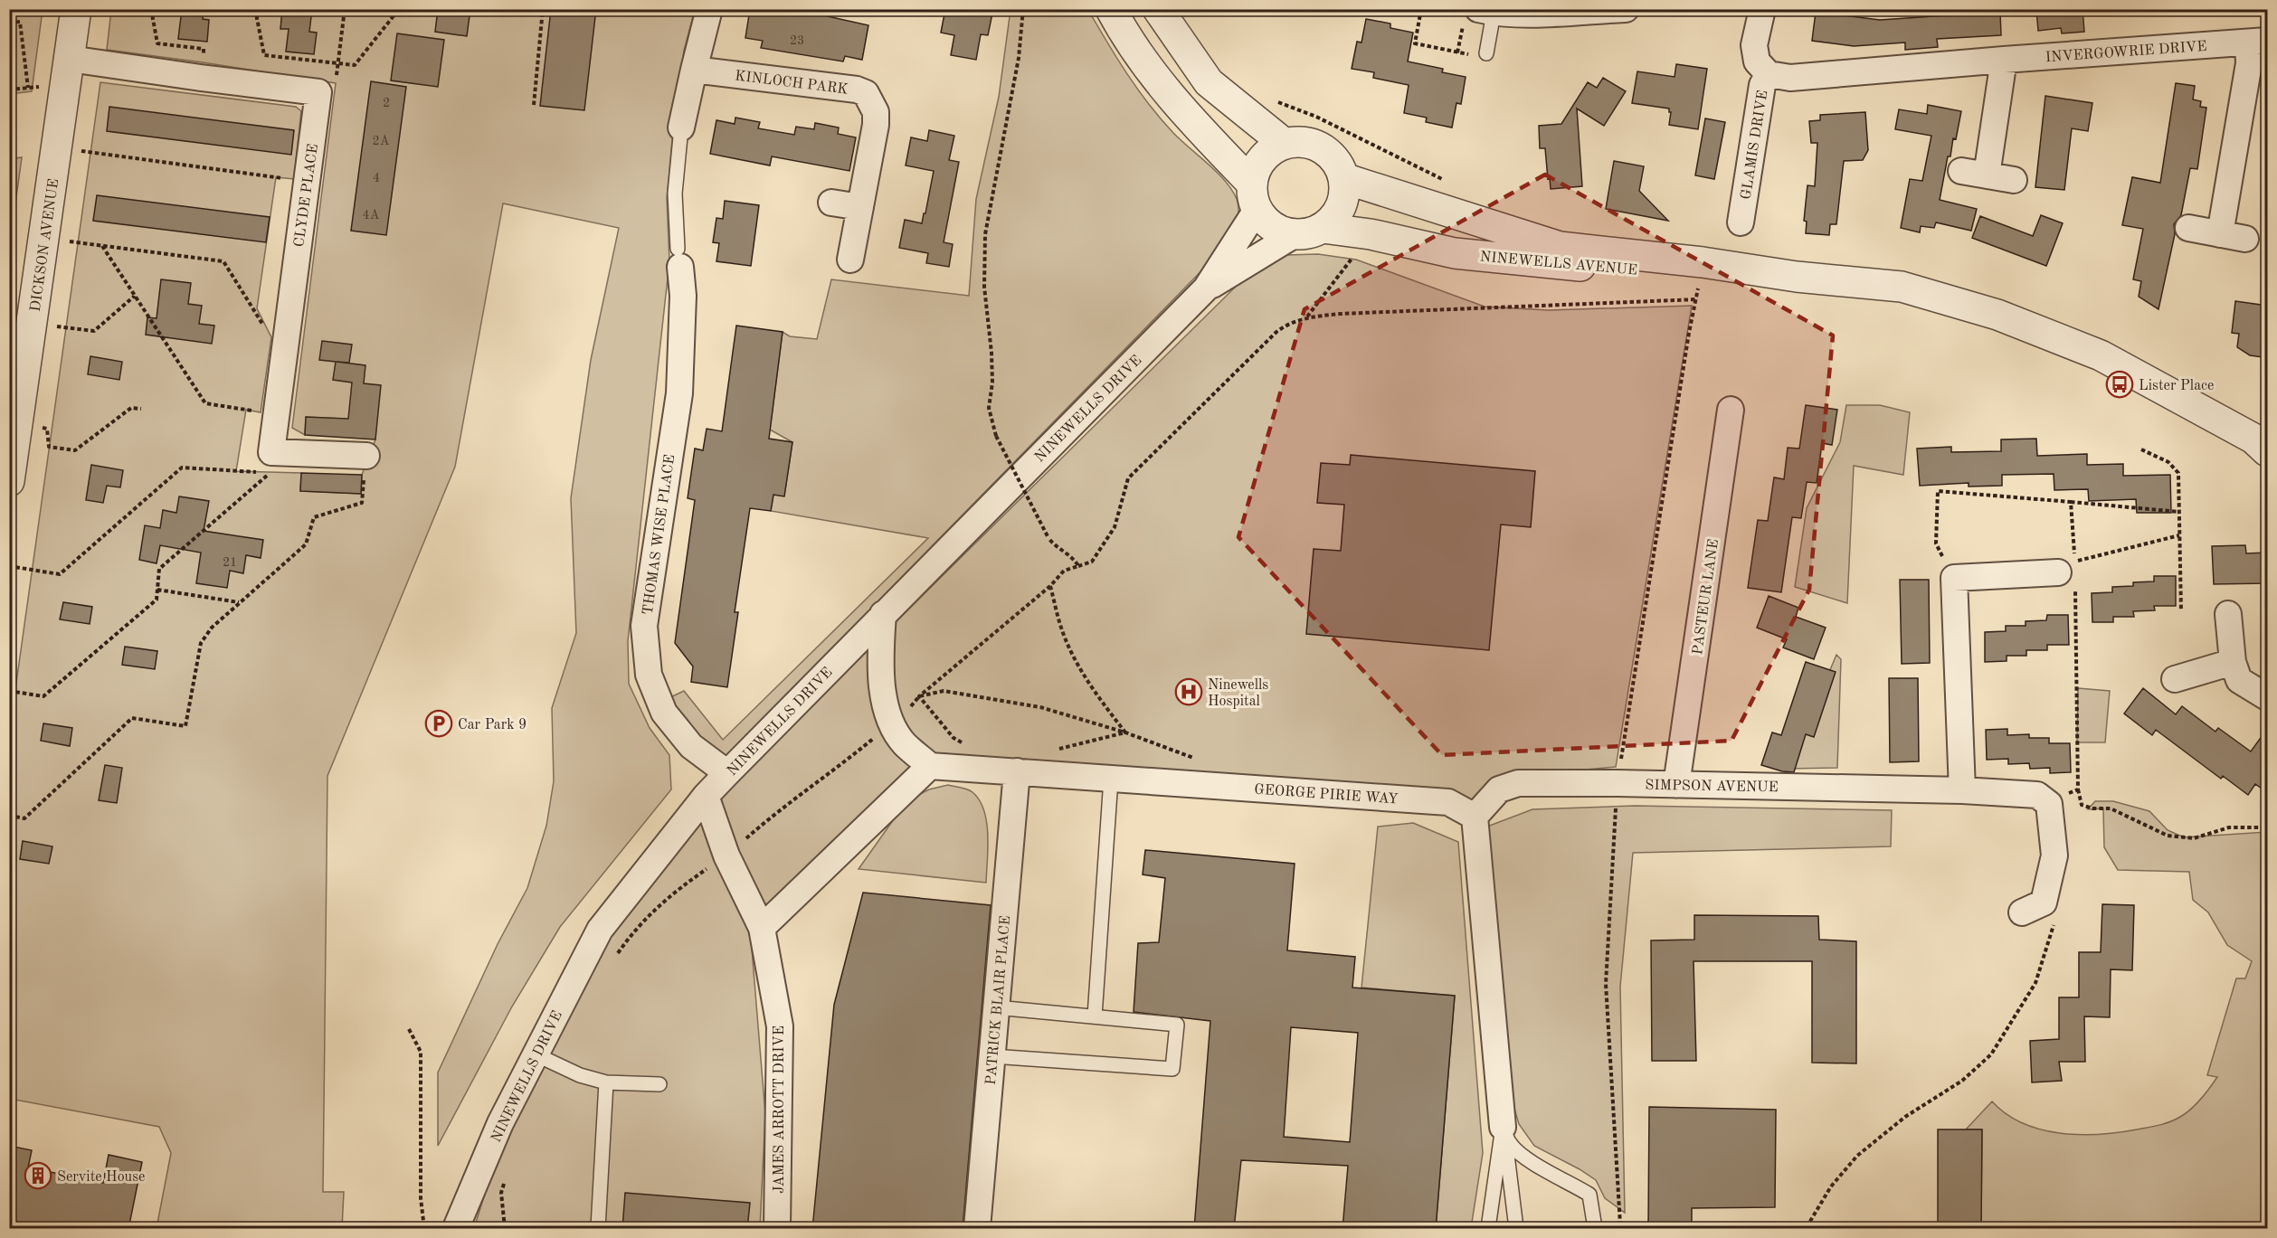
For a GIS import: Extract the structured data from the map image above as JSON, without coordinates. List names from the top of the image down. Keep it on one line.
{"streets":{"street":["INVERGOWRIE DRIVE","KINLOCH PARK","GLAMIS DRIVE","CLYDE PLACE","DICKSON AVENUE","NINEWELLS AVENUE","NINEWELLS DRIVE","THOMAS WISE PLACE","PASTEUR LANE","SIMPSON AVENUE","GEORGE PIRIE WAY","PATRICK BLAIR PLACE","JAMES ARROTT DRIVE"]},"crossings":[["INVERGOWRIE DRIVE","GLAMIS DRIVE"],["NINEWELLS AVENUE","NINEWELLS DRIVE"],["NINEWELLS DRIVE","THOMAS WISE PLACE"],["NINEWELLS DRIVE","JAMES ARROTT DRIVE"],["PASTEUR LANE","SIMPSON AVENUE"],["SIMPSON AVENUE","GEORGE PIRIE WAY"],["GEORGE PIRIE WAY","PATRICK BLAIR PLACE"]],"places":{"bus stop":["Lister Place"],"hospital":["Ninewells Hospital"],"parking":["Car Park 9"],"building":["Servite House"]},"house_numbers":["23","2","2A","4","4A","21"]}
